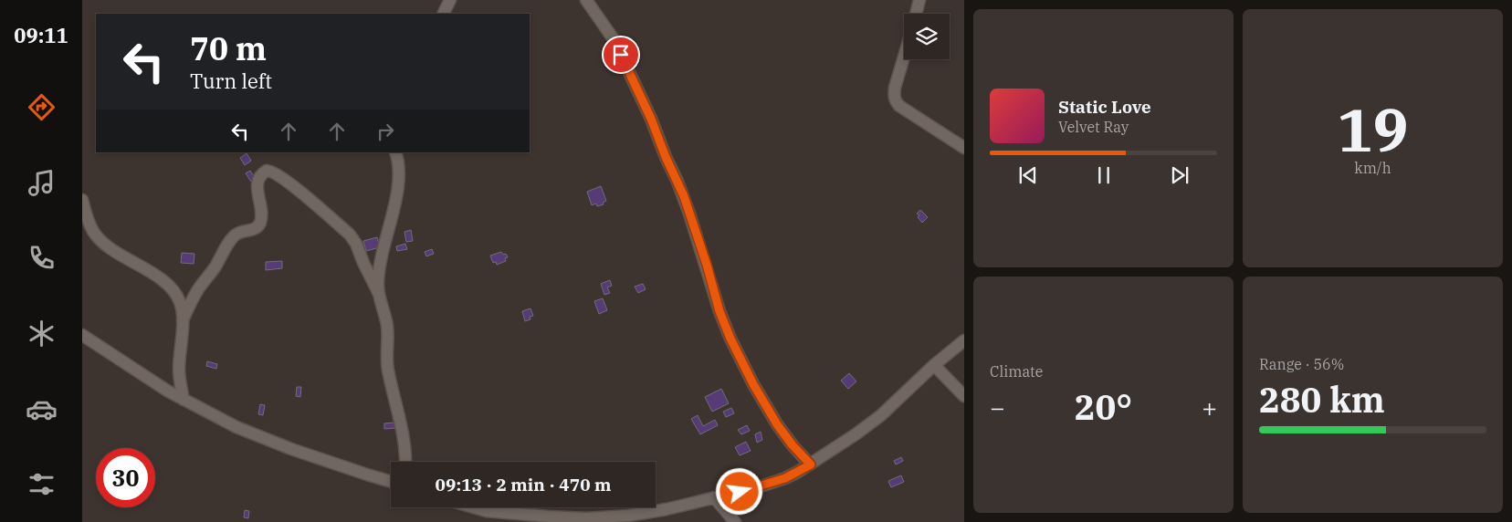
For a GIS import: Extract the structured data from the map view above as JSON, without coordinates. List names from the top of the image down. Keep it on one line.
{"page":{"tabs":"09:11","tile":[["19","km/h"],"Climate",["Range · 56%","280 km"]],"turn":["70 m","Turn left"],"song":["Static Love","Velvet Ray"],"heat":["−","20°","+"],"limit":"30","trip":"09:13 · 2 min · 470 m"}}
